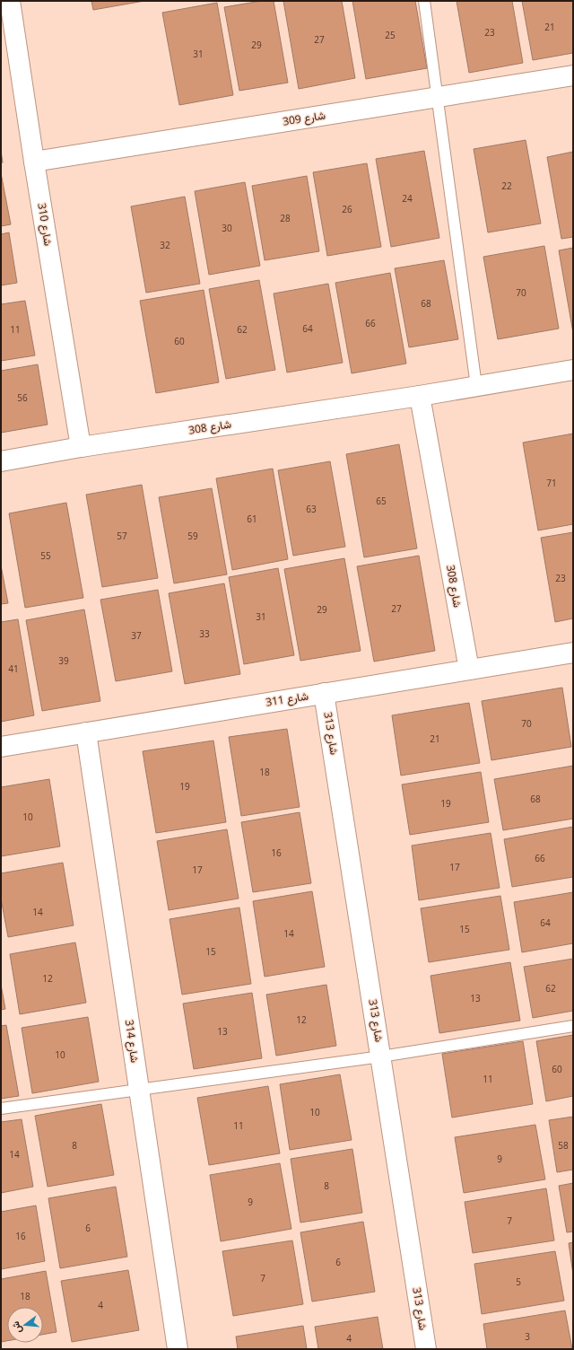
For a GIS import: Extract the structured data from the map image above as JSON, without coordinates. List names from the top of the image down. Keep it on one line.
{"streets":{"street":["شارع 309","شارع 310","شارع 308","شارع 311","شارع 313","شارع 314"]},"crossings":[["شارع 309","شارع 310"],["شارع 310","شارع 308"],["شارع 308","شارع 311"],["شارع 311","شارع 313"],["شارع 311","شارع 314"]],"house_numbers":["21","23","25","27","29","31","22","24","26","28","30","32","70","68","66","64","11","62","60","56","71","65","63","61","57","59","55","23","27","29","31","33","37","39","41","70","21","18","19","68","19","10","16","66","17","17","14","64","15","14","15","12","62","13","12","13","10","60","11","10","11","8","58","14","9","8","9","7","6","16","6","7","5","18","4","3","4"],"north":"left"}
